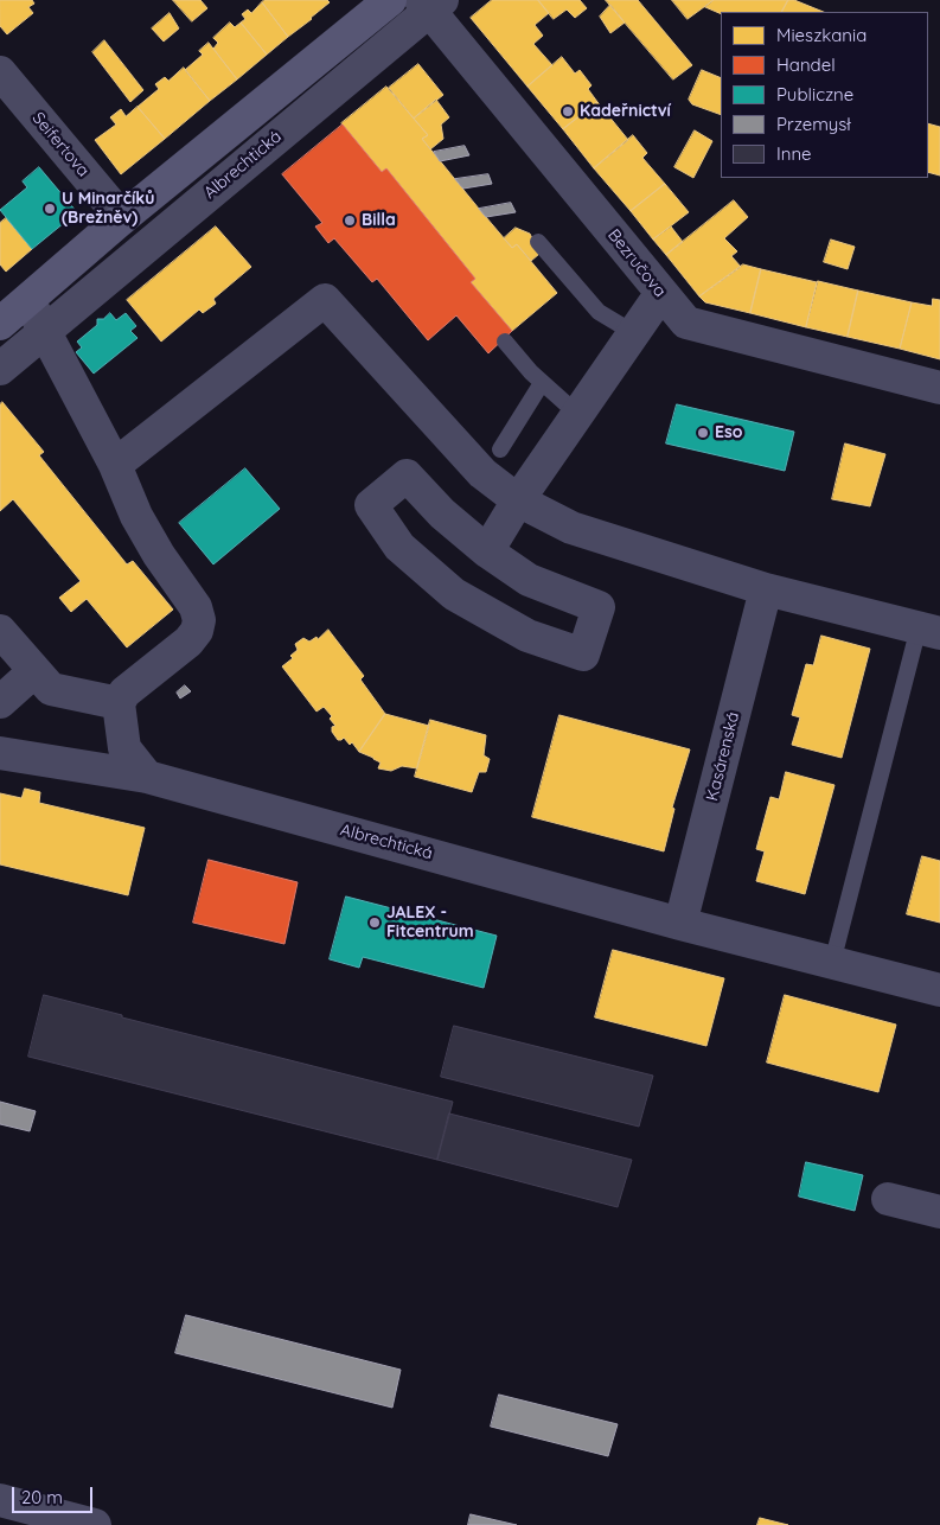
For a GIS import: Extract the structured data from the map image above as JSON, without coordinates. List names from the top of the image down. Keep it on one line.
{"streets":{"street":["Seifertova","Albrechtická","Bezručova","Kasárenská"]},"crossings":[["Albrechtická","Bezručova"],["Albrechtická","Kasárenská"]],"places":["Kadeřnictví","U Minarčíků (Brežněv)","Billa","Eso","JALEX - Fitcentrum"],"legend":["Mieszkania","Handel","Publiczne","Przemysł","Inne"],"scale_bar":"20 m"}
